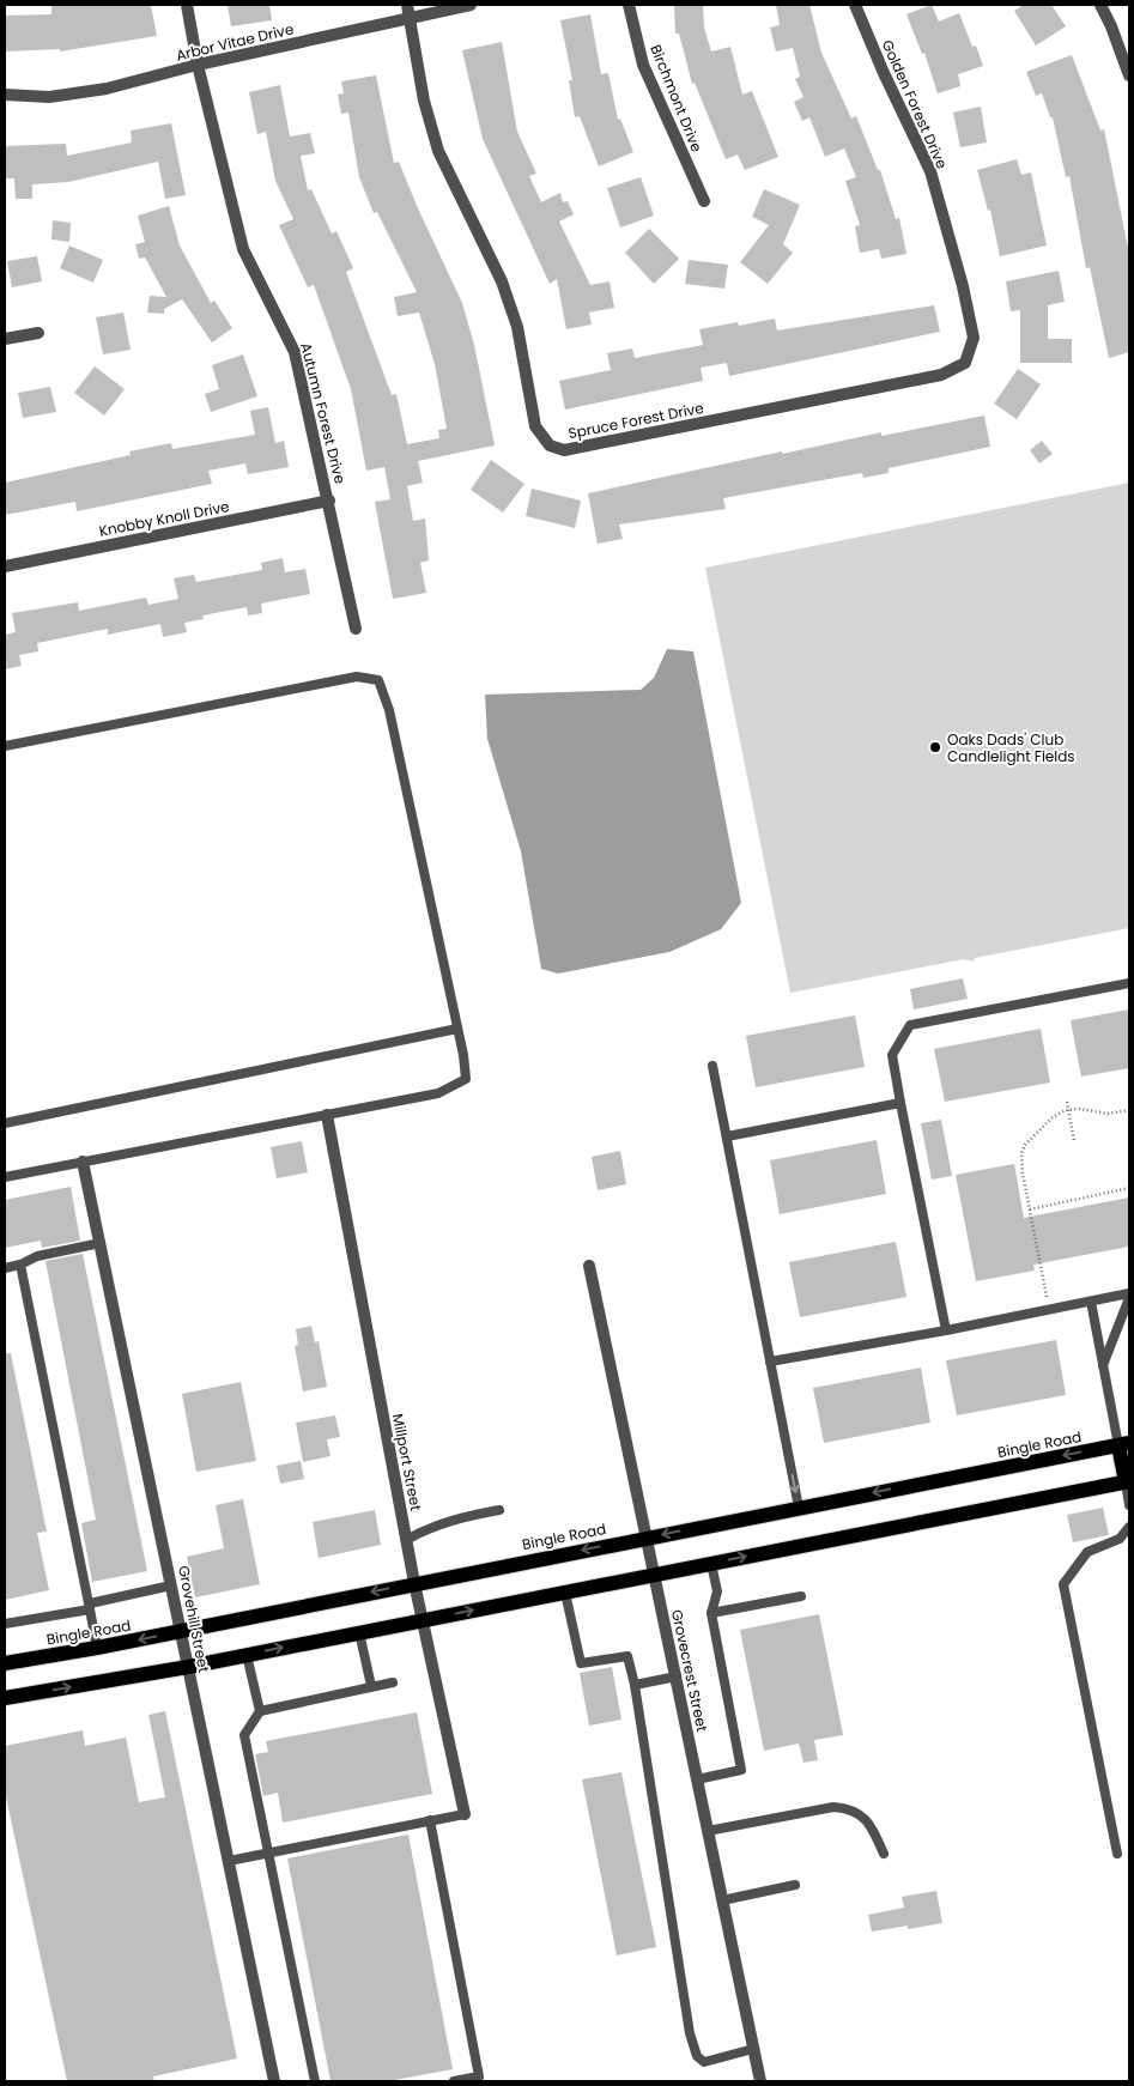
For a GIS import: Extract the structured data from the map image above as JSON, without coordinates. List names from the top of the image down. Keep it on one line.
{"streets":{"main road":["Bingle Road"],"street":["Arbor Vitae Drive","Birchmont Drive","Golden Forest Drive","Autumn Forest Drive","Spruce Forest Drive","Knobby Knoll Drive","Millport Street","Grovehill Street","Grovecrest Street"]},"crossings":[["Arbor Vitae Drive","Autumn Forest Drive"],["Arbor Vitae Drive","Spruce Forest Drive"],["Golden Forest Drive","Spruce Forest Drive"],["Autumn Forest Drive","Knobby Knoll Drive"],["Bingle Road","Millport Street"],["Bingle Road","Grovehill Street"],["Bingle Road","Grovecrest Street"]],"places":["Oaks Dads' Club Candlelight Fields"]}
